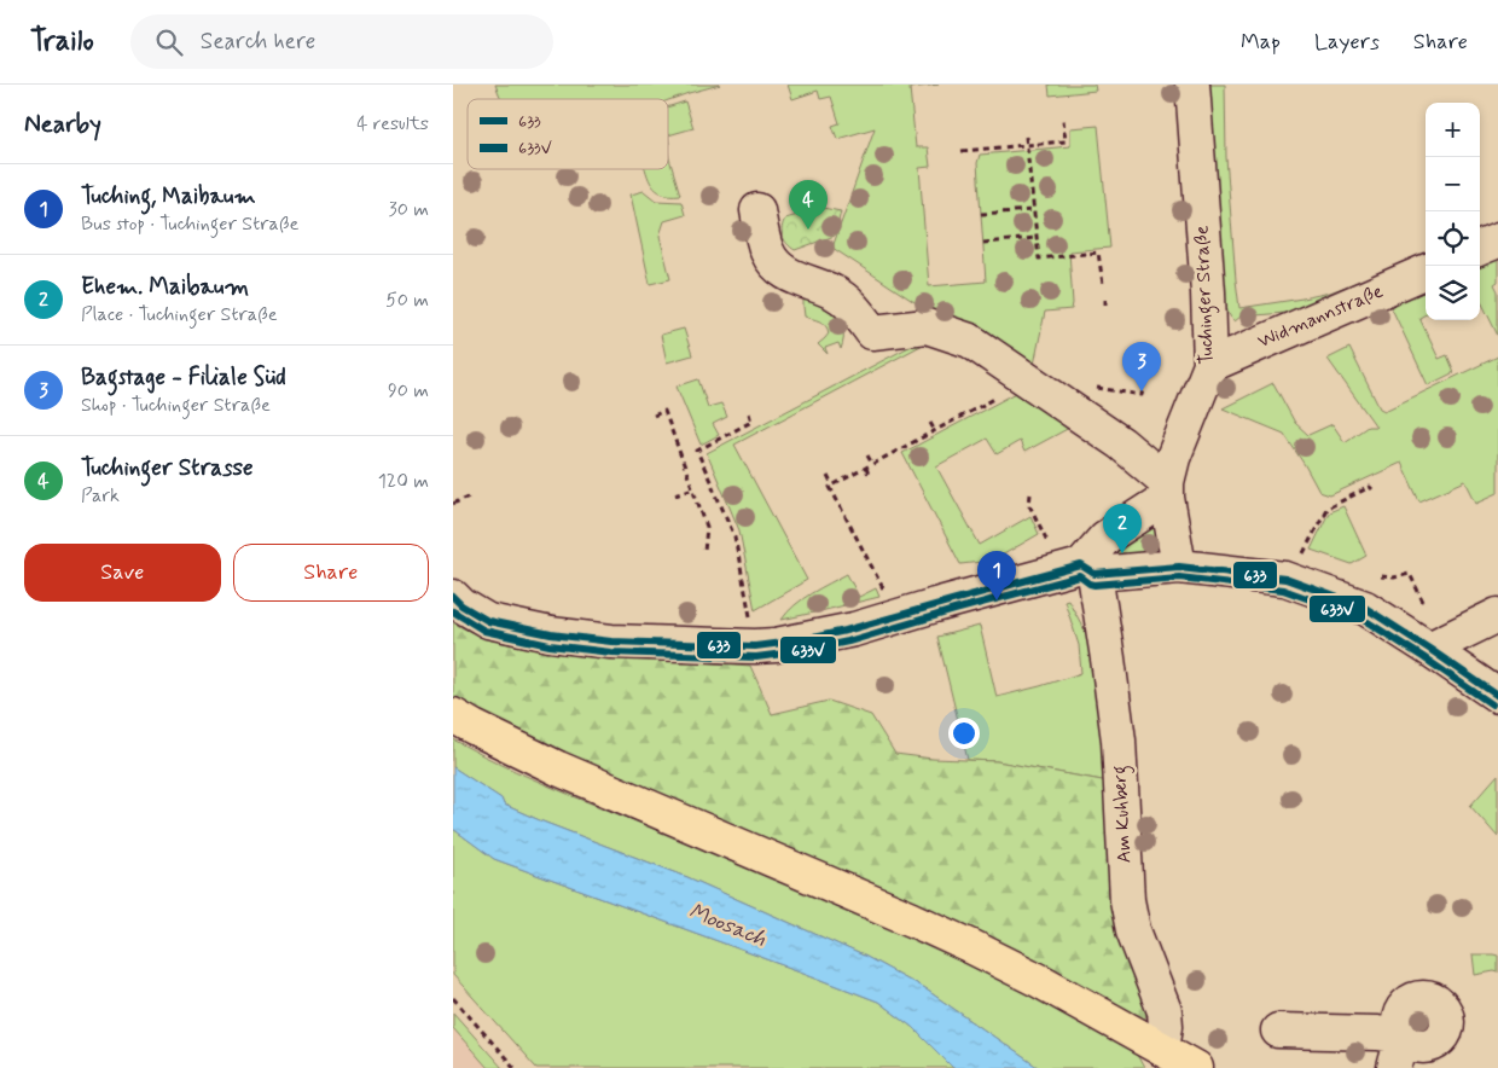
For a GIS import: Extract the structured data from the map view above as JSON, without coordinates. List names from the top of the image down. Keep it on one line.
{"streets":{"street":["Tuchinger Straße","Widmannstraße","Am Kuhberg"]},"crossings":[["Tuchinger Straße","Widmannstraße"]],"water":["Moosach"],"lines":["transit line 633","transit line 633V"],"legend":["633","633V"],"page":{"header":"Trailo","search":"Search here","nav":["Map","Layers","Share"],"heading":["Nearby","4 results"],"map_buttons":["+","−"],"list":[{"mark":"1","name":"Tuching, Maibaum","note":"Bus stop · Tuchinger Straße","value":"30 m"},{"mark":"2","name":"Ehem. Maibaum","note":"Place · Tuchinger Straße","value":"50 m"},{"mark":"3","name":"Bagstage - Filiale Süd","note":"Shop · Tuchinger Straße","value":"90 m"},{"mark":"4","name":"Tuchinger Strasse","note":"Park","value":"120 m"}],"pins":["4","3","2","1"],"buttons":["Save","Share"]}}
